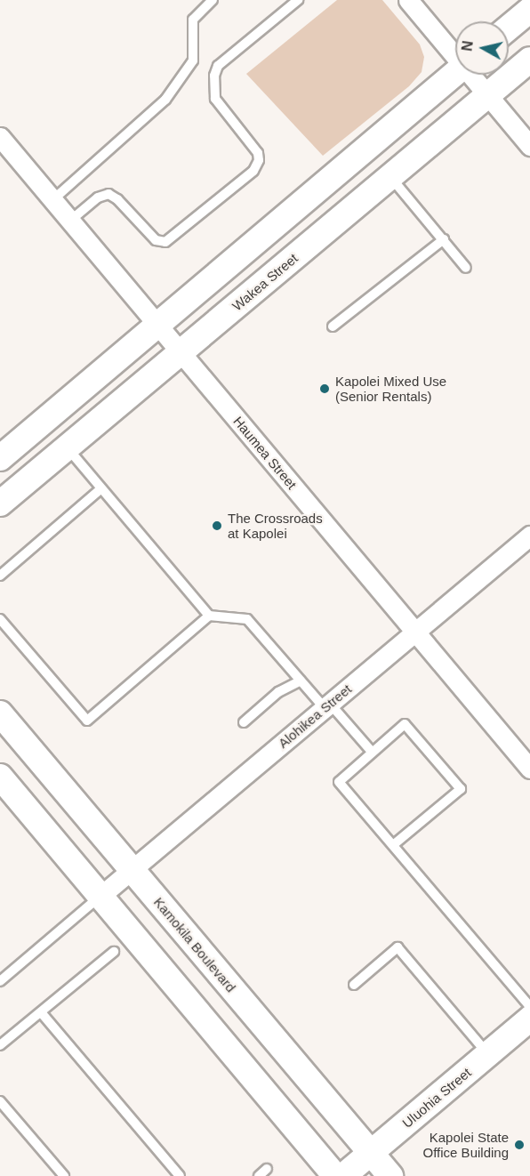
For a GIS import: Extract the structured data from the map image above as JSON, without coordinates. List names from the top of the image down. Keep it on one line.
{"streets":{"street":["Wakea Street","Haumea Street","Alohikea Street","Kamokila Boulevard","Uluohia Street"]},"crossings":[["Wakea Street","Haumea Street"],["Haumea Street","Alohikea Street"],["Alohikea Street","Kamokila Boulevard"],["Kamokila Boulevard","Uluohia Street"]],"places":["Kapolei Mixed Use (Senior Rentals)","The Crossroads at Kapolei","Kapolei State Office Building"],"north":"left"}
